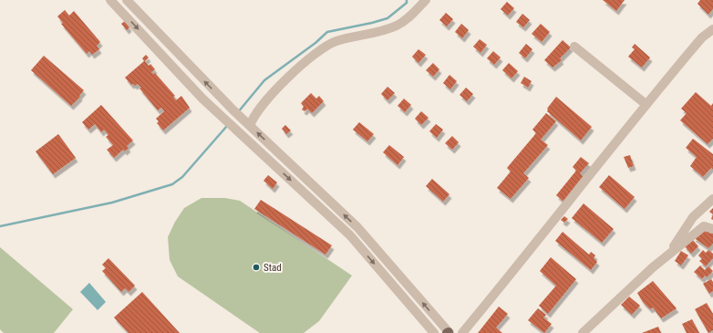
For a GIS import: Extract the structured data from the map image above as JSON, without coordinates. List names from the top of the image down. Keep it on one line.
{"places":["Stad"]}
